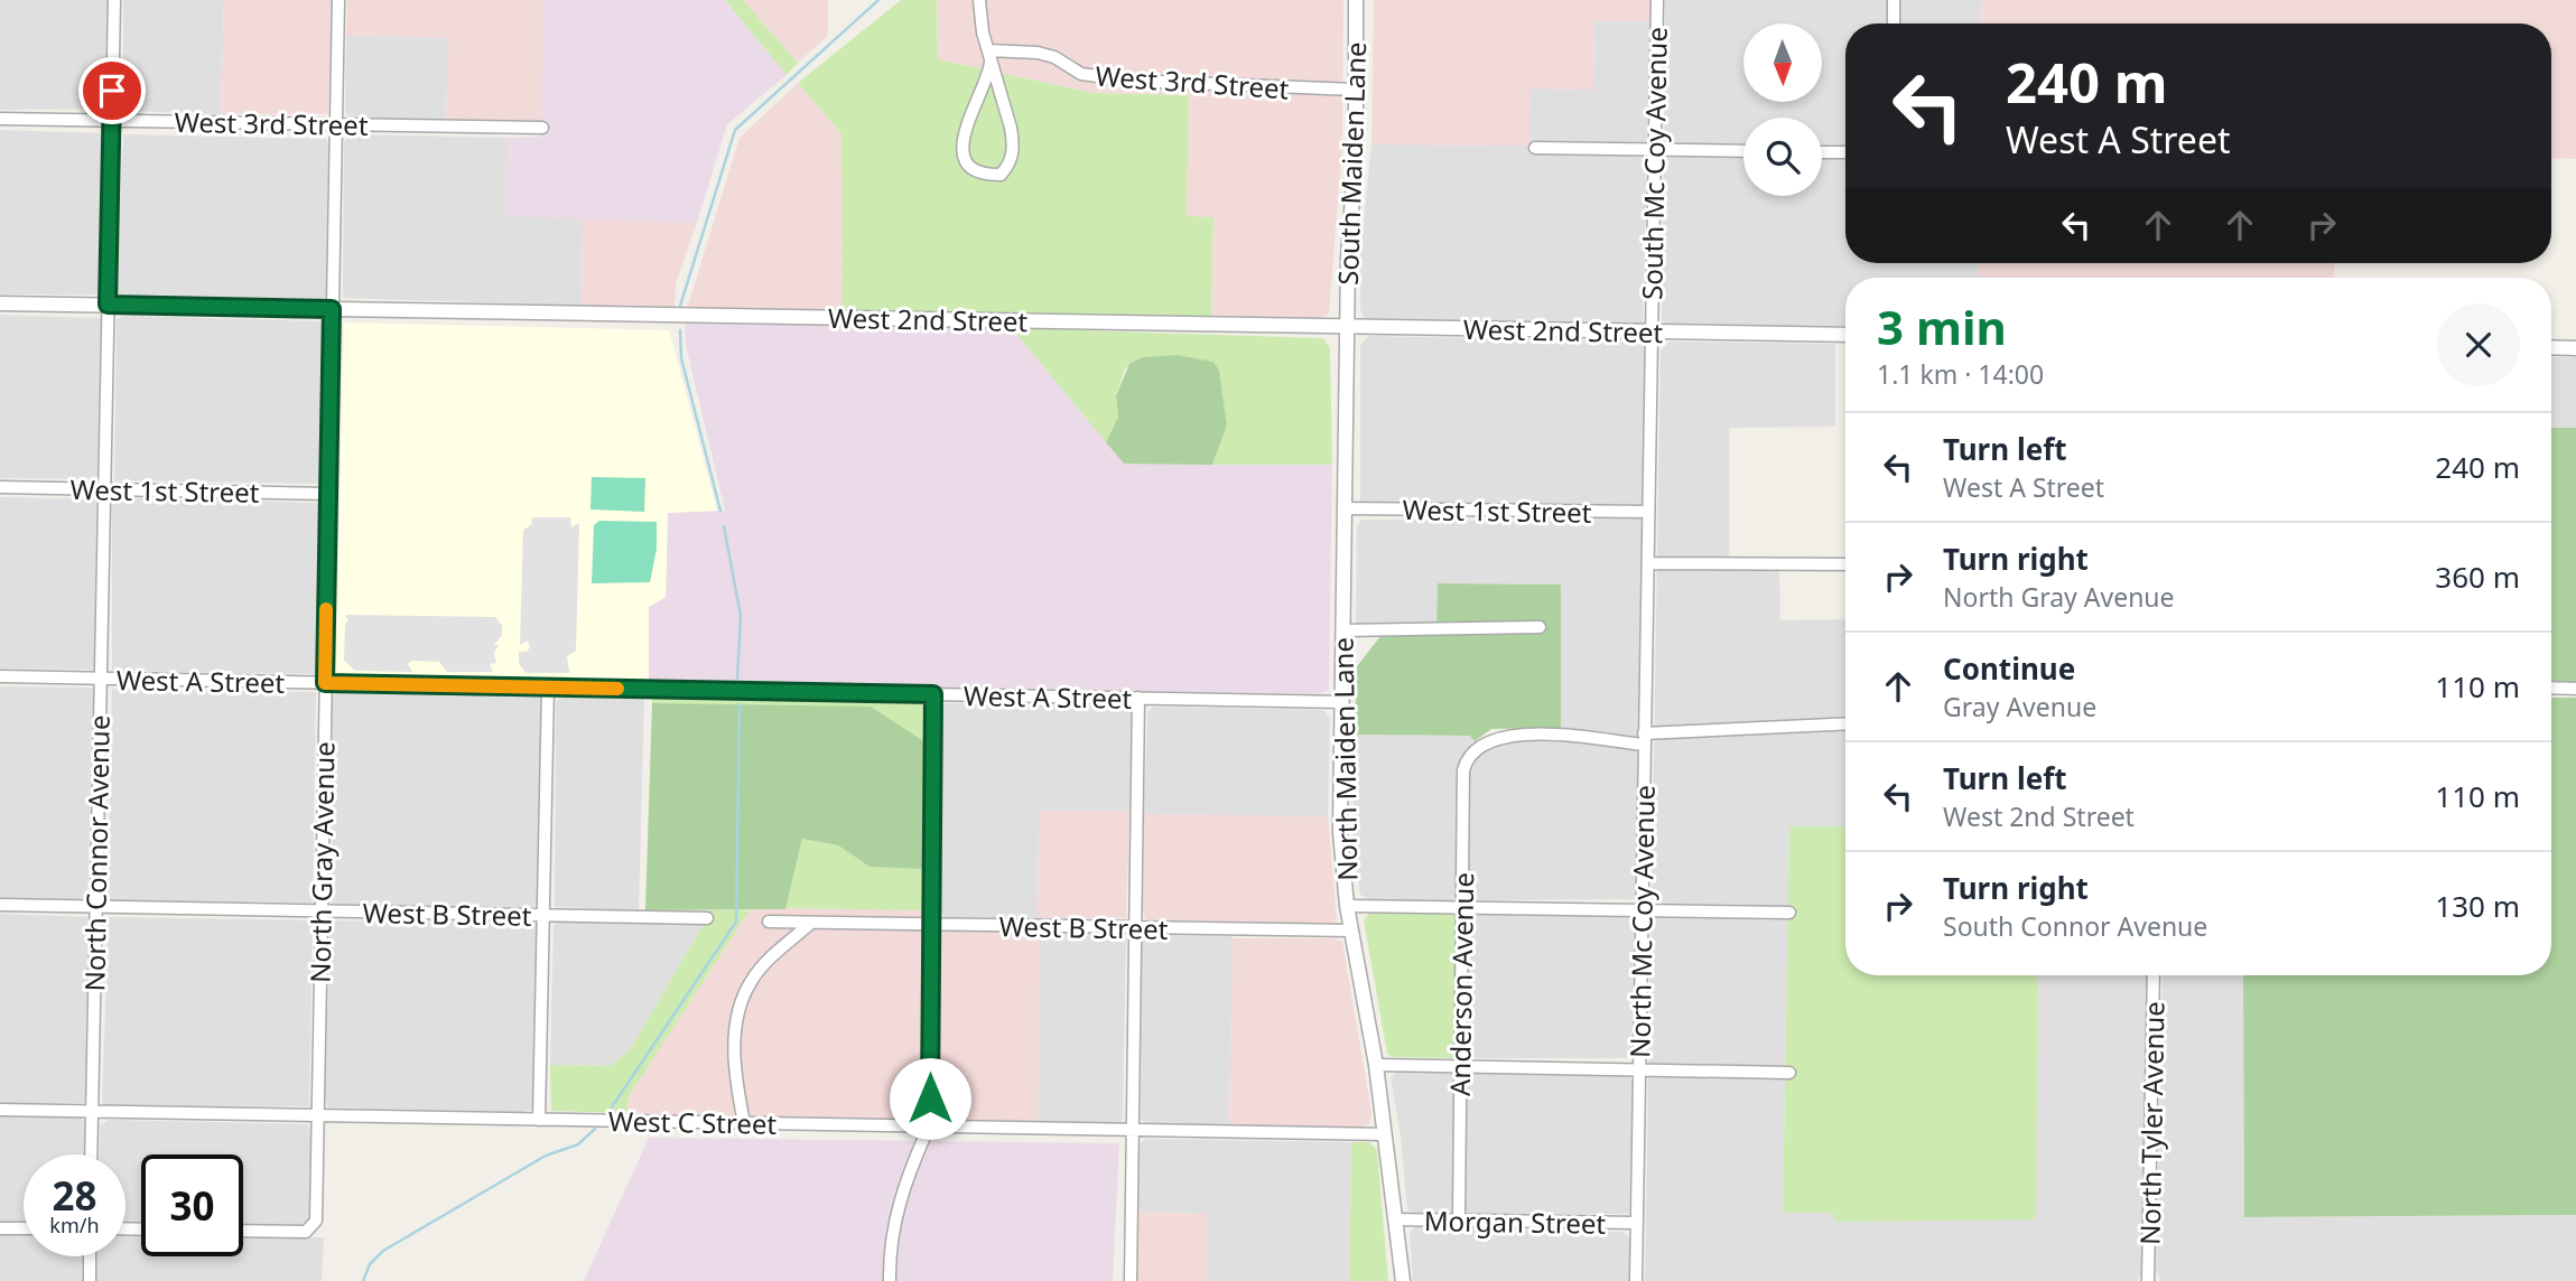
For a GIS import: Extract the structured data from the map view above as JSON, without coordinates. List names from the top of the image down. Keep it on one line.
{"streets":{"street":["West 3rd Street","South Maiden Lane","South Mc Coy Avenue","West 2nd Street","West 1st Street","West A Street","North Maiden Lane","North Connor Avenue","North Gray Avenue","West B Street","North Mc Coy Avenue","Anderson Avenue","West C Street","North Tyler Avenue","Morgan Street"]},"crossings":[["West 3rd Street","South Maiden Lane"],["West 3rd Street","North Connor Avenue"],["West 3rd Street","North Gray Avenue"],["South Maiden Lane","West 2nd Street"],["South Maiden Lane","North Maiden Lane"],["South Mc Coy Avenue","West 2nd Street"],["South Mc Coy Avenue","West 1st Street"],["South Mc Coy Avenue","North Mc Coy Avenue"],["West 2nd Street","North Maiden Lane"],["West 2nd Street","North Connor Avenue"],["West 2nd Street","North Gray Avenue"],["West 1st Street","North Maiden Lane"],["West 1st Street","North Connor Avenue"],["West 1st Street","North Gray Avenue"],["West A Street","North Maiden Lane"],["West A Street","North Connor Avenue"],["West A Street","North Gray Avenue"],["North Maiden Lane","West B Street"],["North Maiden Lane","West C Street"],["North Maiden Lane","Morgan Street"],["North Connor Avenue","West B Street"],["North Connor Avenue","West C Street"],["North Gray Avenue","West B Street"],["North Gray Avenue","West C Street"],["North Mc Coy Avenue","Anderson Avenue"],["North Mc Coy Avenue","Morgan Street"],["Anderson Avenue","Morgan Street"]],"north":"bottom","page":{"turn":["240 m","West A Street"],"heading":["3 min","1.1 km · 14:00"],"list":[{"name":"Turn left","note":"West A Street","value":"240 m"},{"name":"Turn right","note":"North Gray Avenue","value":"360 m"},{"name":"Continue","note":"Gray Avenue","value":"110 m"},{"name":"Turn left","note":"West 2nd Street","value":"110 m"},{"name":"Turn right","note":"South Connor Avenue","value":"130 m"}],"speed":"28 km/h","limit":"30"}}
